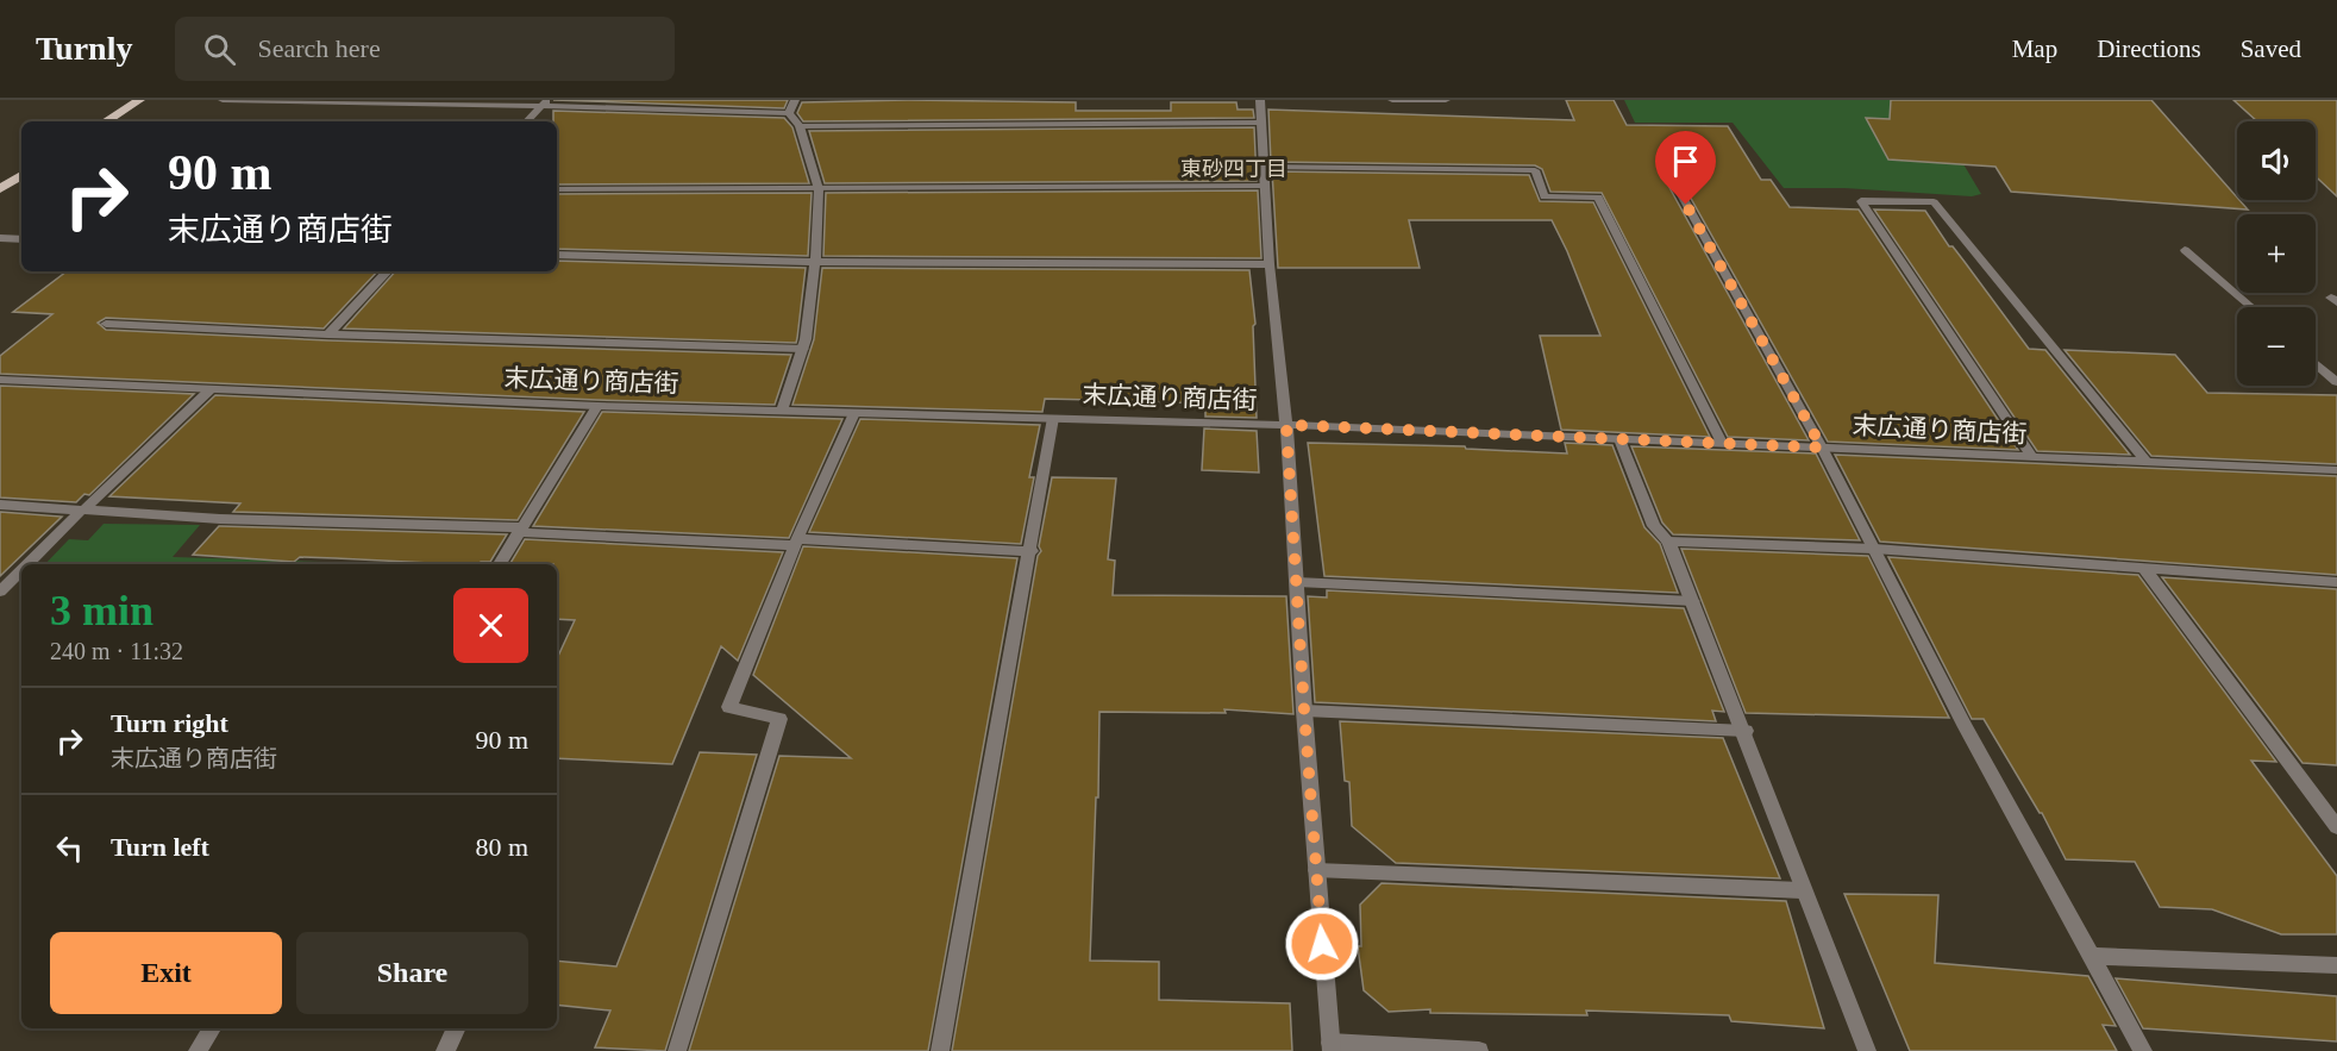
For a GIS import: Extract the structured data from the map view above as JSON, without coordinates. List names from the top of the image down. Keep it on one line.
{"streets":{"street":["末広通り商店街"]},"districts":["東砂四丁目"],"page":{"header":"Turnly","search":"Search here","nav":["Map","Directions","Saved"],"map_buttons":["+","−"],"turn":["90 m","末広通り商店街"],"heading":["3 min","240 m · 11:32"],"list":[{"name":"Turn right","note":"末広通り商店街","value":"90 m"},{"name":"Turn left","value":"80 m"}],"buttons":["Exit","Share"]}}
